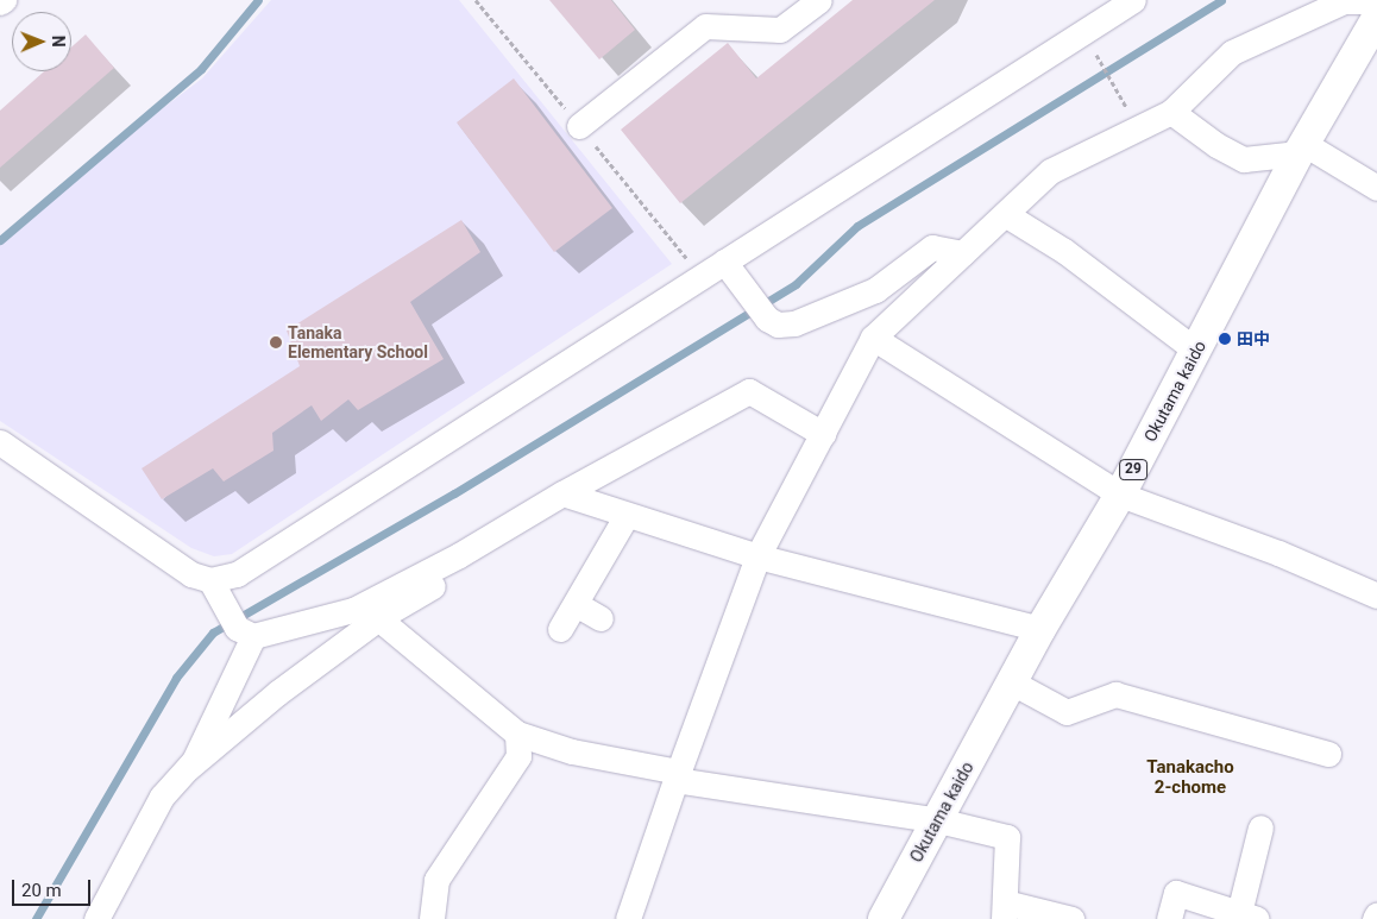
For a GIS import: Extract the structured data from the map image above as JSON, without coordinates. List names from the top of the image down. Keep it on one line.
{"streets":{"main road":["Okutama kaido","29"]},"districts":["Tanakacho 2-chome"],"places":["田中","Tanaka Elementary School"],"scale_bar":"20 m","north":"right"}
